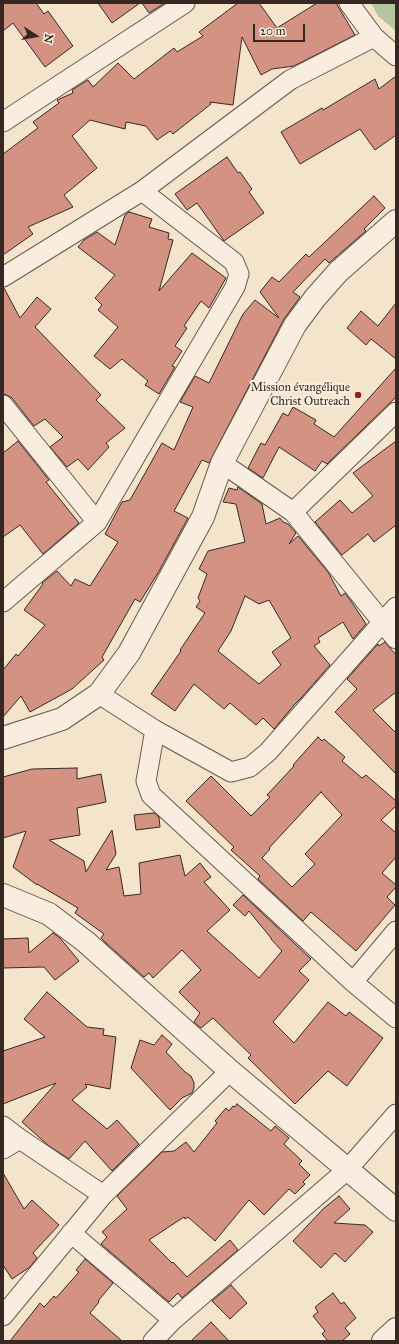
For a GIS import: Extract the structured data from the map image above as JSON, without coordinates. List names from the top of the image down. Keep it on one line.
{"places":["Mission évangélique Christ Outreach"],"scale_bar":"20 m","north":"right"}
